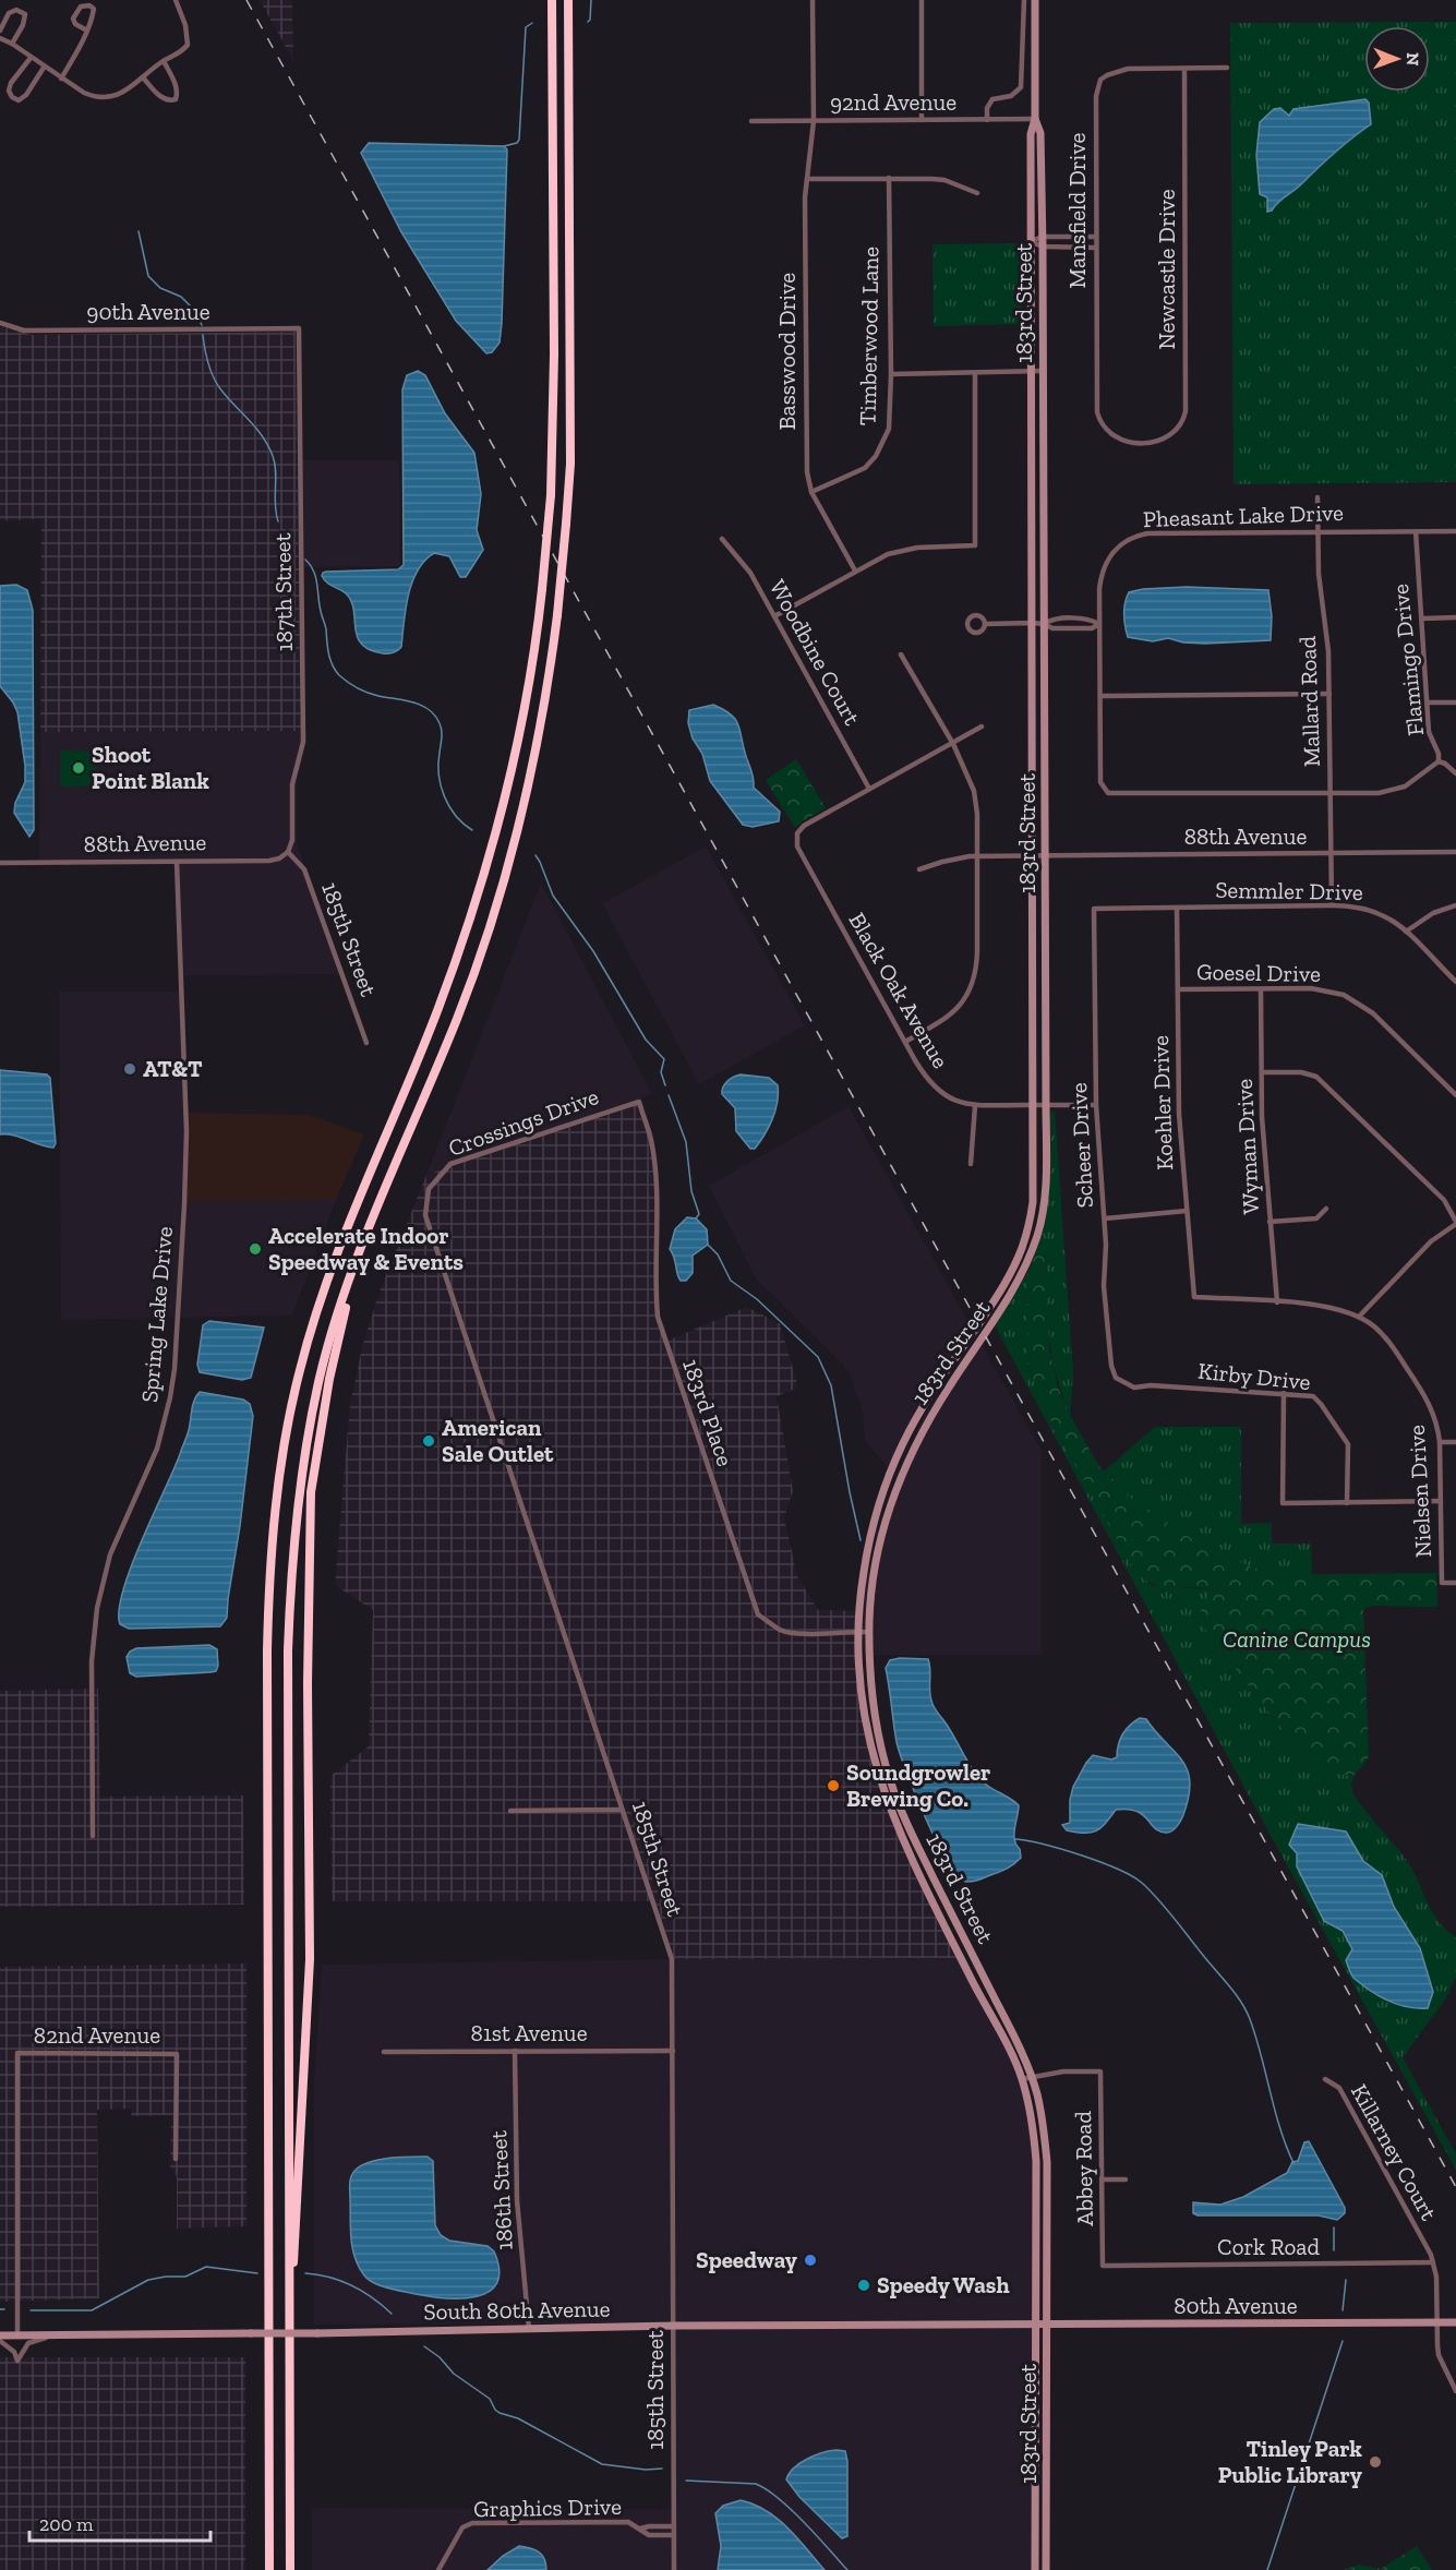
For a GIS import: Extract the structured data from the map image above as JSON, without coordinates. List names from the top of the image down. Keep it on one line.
{"streets":{"street":["92nd Avenue","Mansfield Drive","Newcastle Drive","183rd Street","90th Avenue","Timberwood Lane","Basswood Drive","Pheasant Lake Drive","187th Street","Woodbine Court","Flamingo Drive","Mallard Road","88th Avenue","Semmler Drive","185th Street","Goesel Drive","Black Oak Avenue","Koehler Drive","Crossings Drive","Scheer Drive","Wyman Drive","Spring Lake Drive","Kirby Drive","183rd Place","Nielsen Drive","81st Avenue","82nd Avenue","Killarney Court","Abbey Road","186th Street","Cork Road","80th Avenue","South 80th Avenue","Graphics Drive"]},"crossings":[["92nd Avenue","183rd Street"],["92nd Avenue","Basswood Drive"],["Mansfield Drive","Newcastle Drive"],["183rd Street","88th Avenue"],["183rd Street","Black Oak Avenue"],["183rd Street","183rd Place"],["183rd Street","Abbey Road"],["183rd Street","80th Avenue"],["183rd Street","South 80th Avenue"],["90th Avenue","187th Street"],["Timberwood Lane","Basswood Drive"],["Pheasant Lake Drive","Flamingo Drive"],["Pheasant Lake Drive","Mallard Road"],["187th Street","88th Avenue"],["187th Street","185th Street"],["Woodbine Court","Black Oak Avenue"],["Mallard Road","88th Avenue"],["Mallard Road","Semmler Drive"],["88th Avenue","185th Street"],["88th Avenue","Spring Lake Drive"],["Semmler Drive","Koehler Drive"],["Semmler Drive","Scheer Drive"],["185th Street","Crossings Drive"],["185th Street","81st Avenue"],["185th Street","South 80th Avenue"],["185th Street","Graphics Drive"],["Goesel Drive","Koehler Drive"],["Goesel Drive","Wyman Drive"],["Black Oak Avenue","Scheer Drive"],["Koehler Drive","Nielsen Drive"],["Crossings Drive","183rd Place"],["Scheer Drive","Kirby Drive"],["Wyman Drive","Nielsen Drive"],["81st Avenue","186th Street"],["82nd Avenue","South 80th Avenue"],["Killarney Court","Cork Road"],["Killarney Court","80th Avenue"],["Abbey Road","Cork Road"],["186th Street","South 80th Avenue"],["80th Avenue","South 80th Avenue"]],"parks":["Canine Campus"],"places":["Shoot Point Blank","AT&T","Accelerate Indoor Speedway & Events","American Sale Outlet","Soundgrowler Brewing Co.","Speedway","Speedy Wash","Tinley Park Public Library"],"scale_bar":"200 m","north":"right"}
